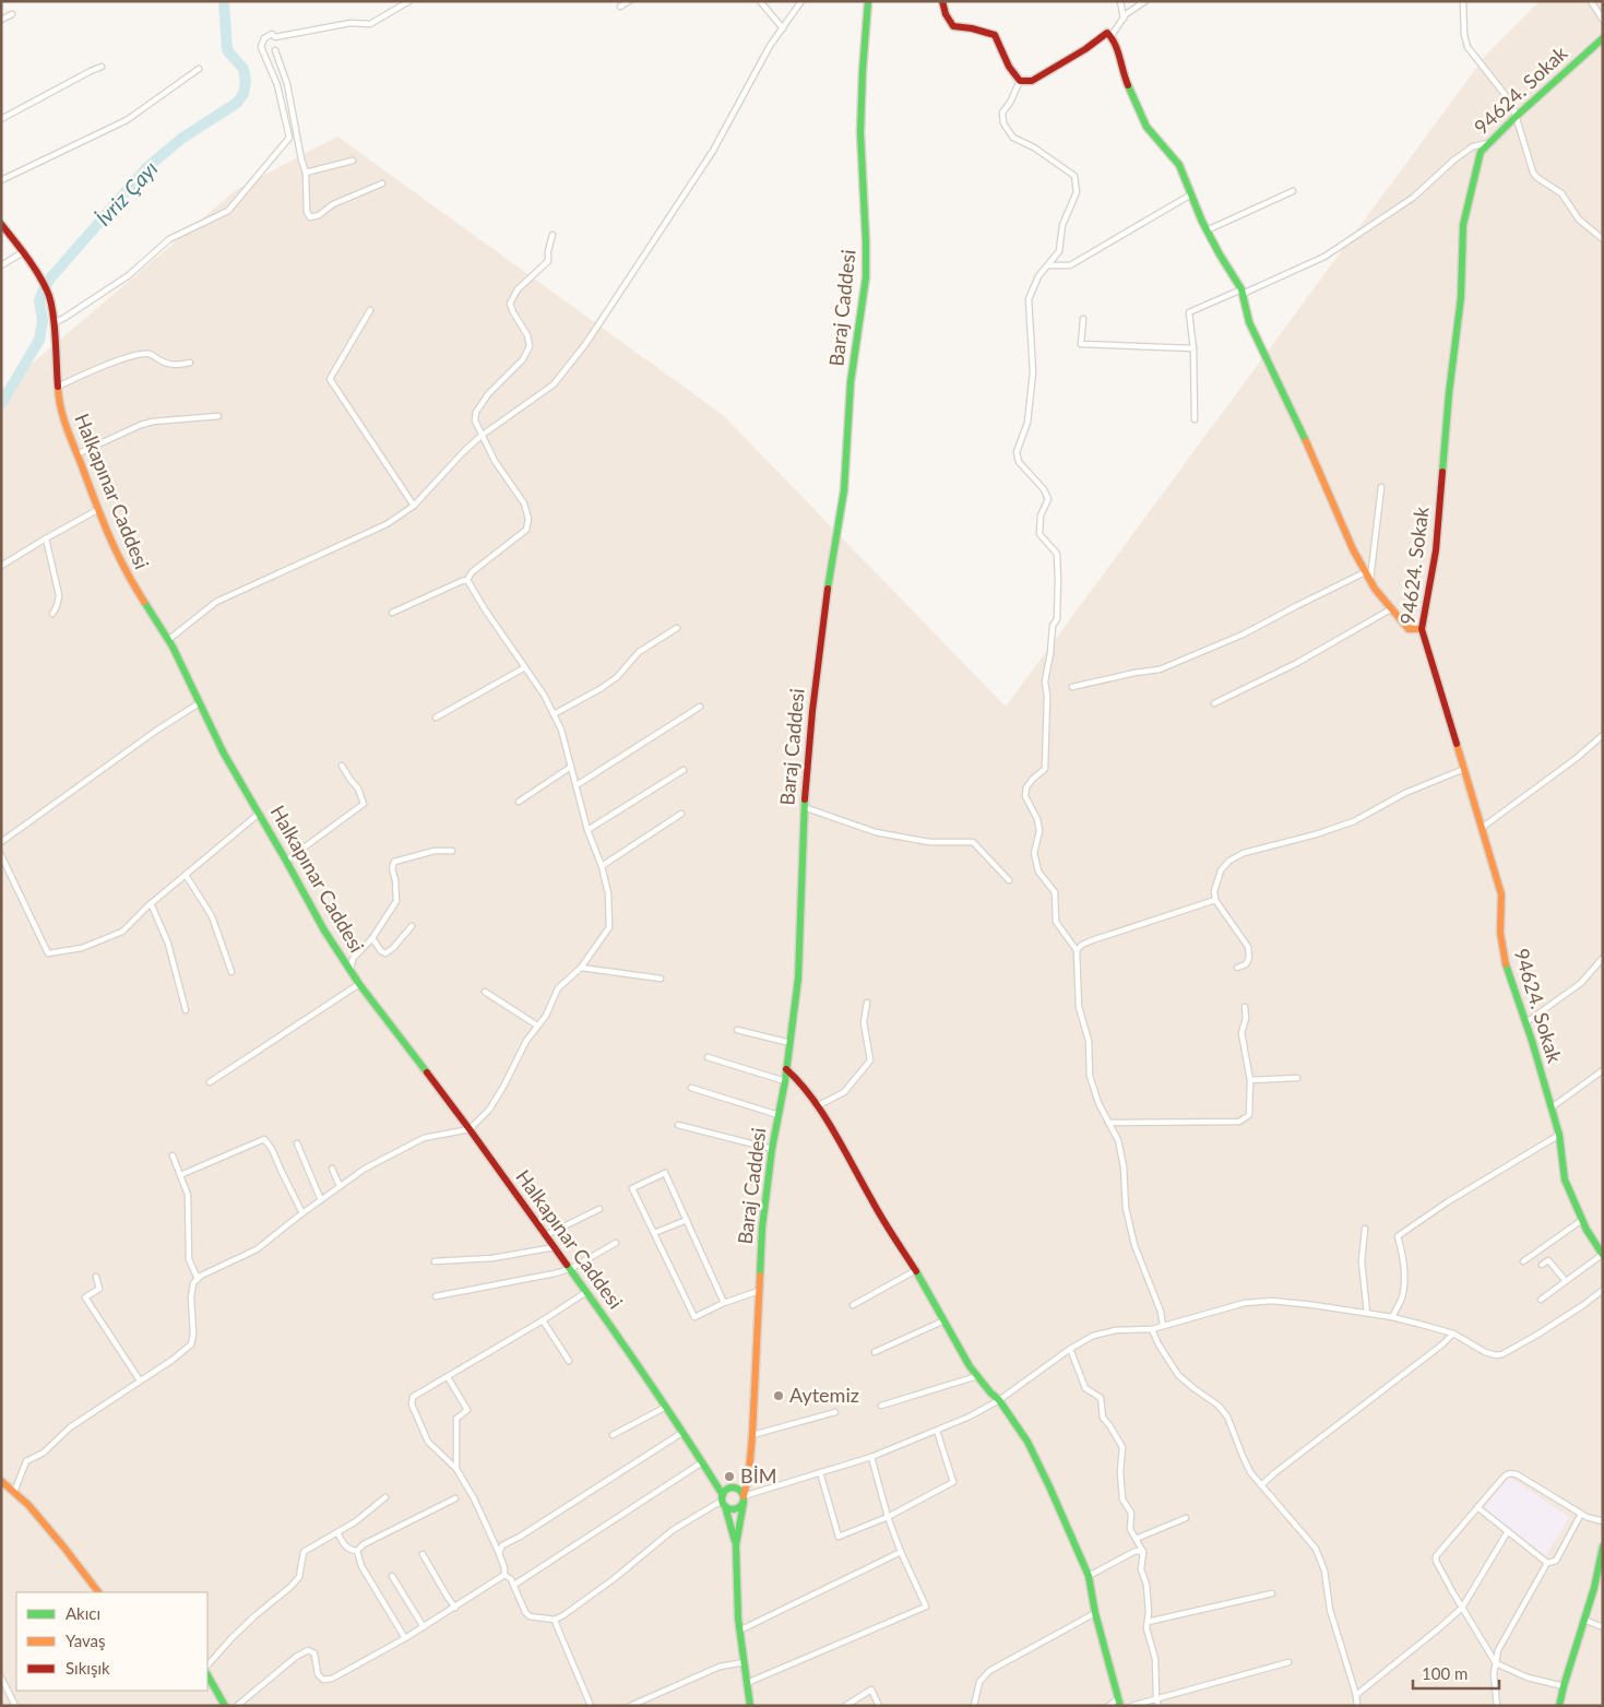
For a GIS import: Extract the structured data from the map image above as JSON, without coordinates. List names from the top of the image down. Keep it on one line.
{"streets":{"main road":["94624. Sokak","Baraj Caddesi","Halkapınar Caddesi"]},"crossings":[["Baraj Caddesi","Halkapınar Caddesi"]],"water":["İvriz Çayı"],"places":["Aytemiz","BİM"],"legend":["Akıcı","Yavaş","Sıkışık"],"scale_bar":"100 m"}
